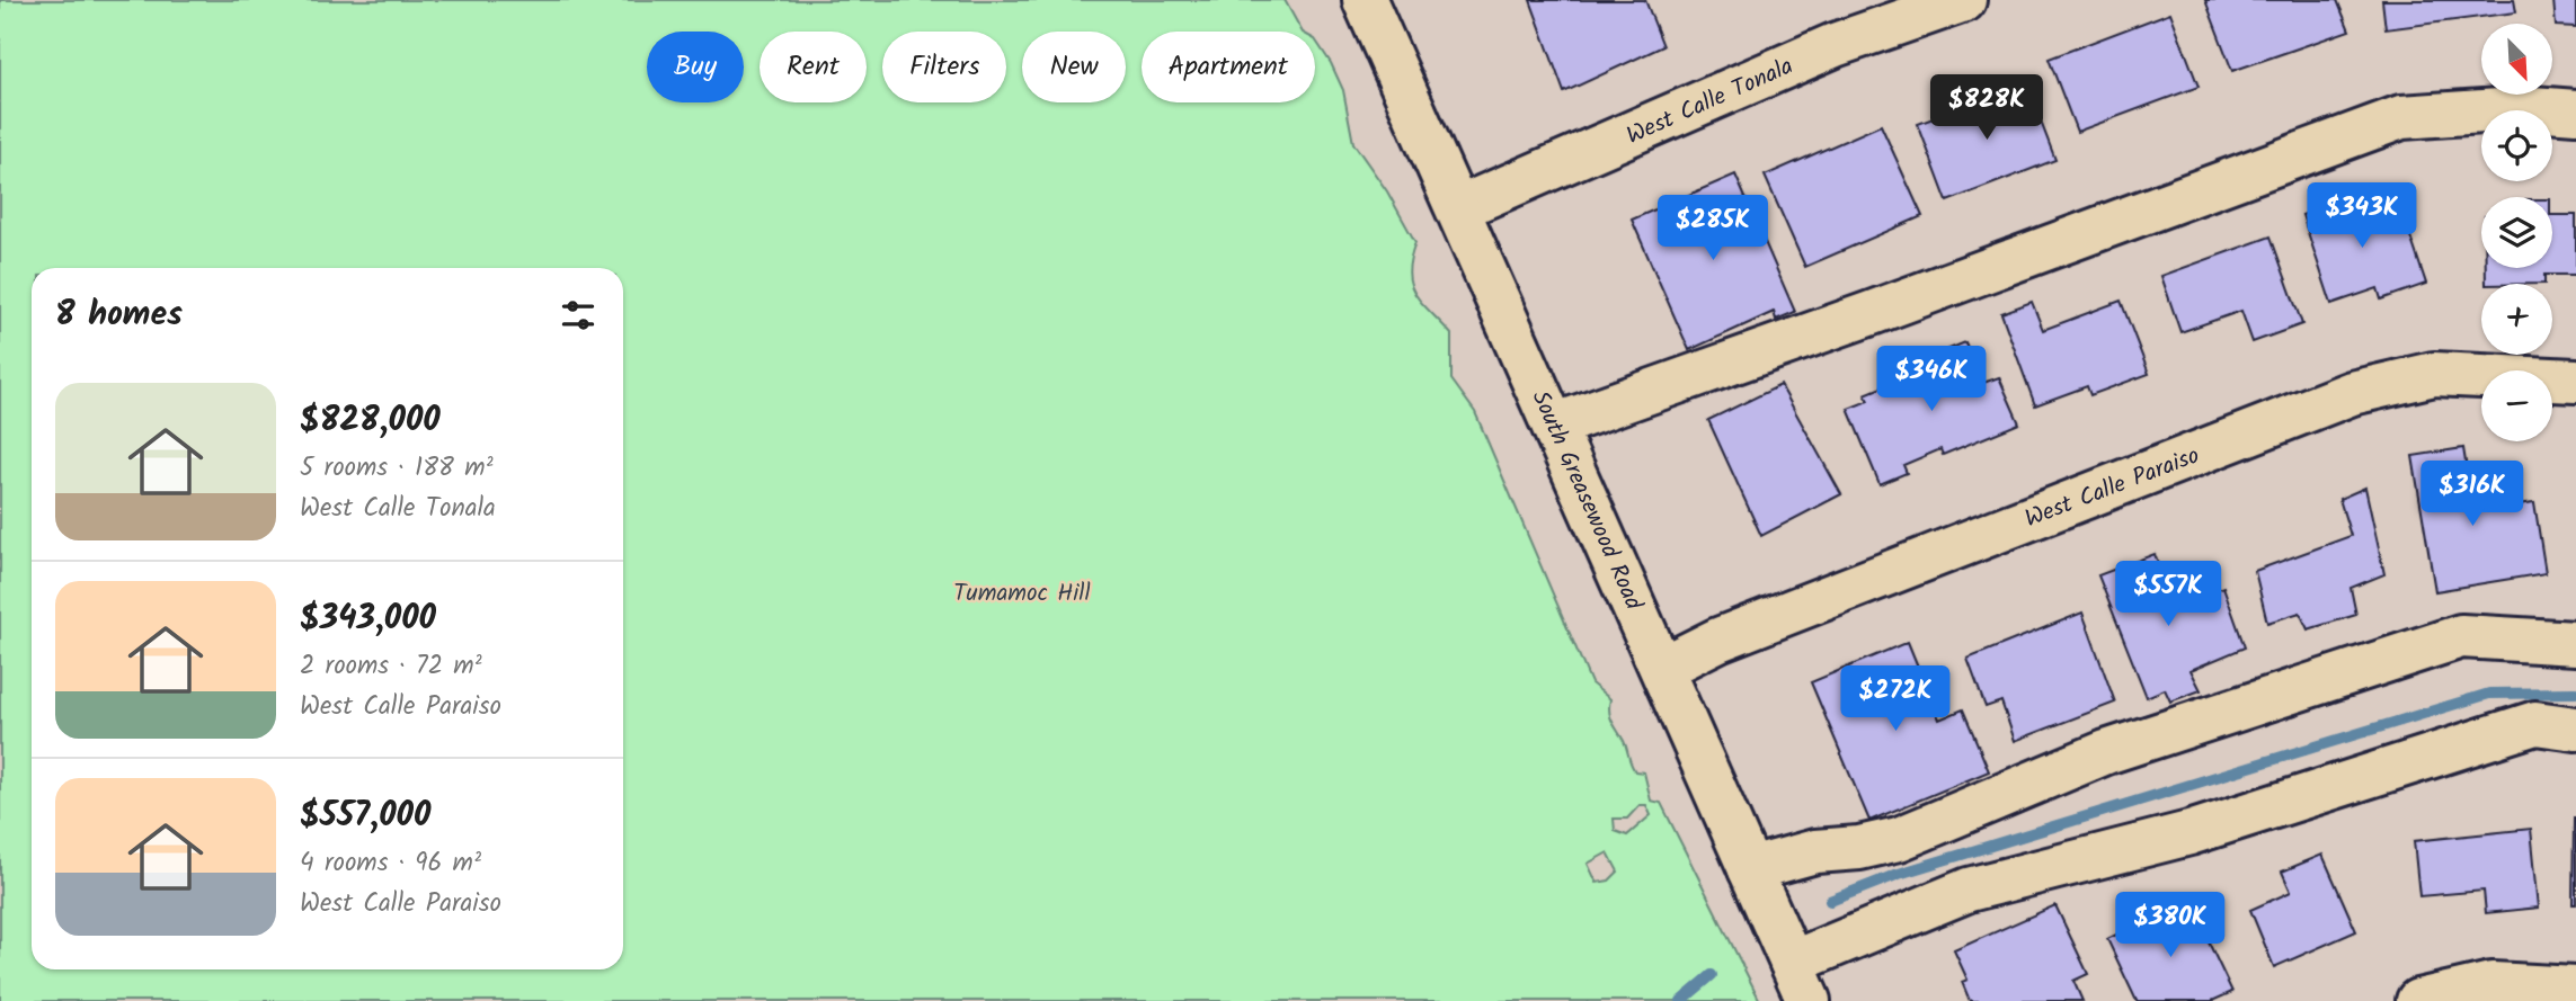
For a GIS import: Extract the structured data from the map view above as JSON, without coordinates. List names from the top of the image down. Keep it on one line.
{"streets":{"street":["West Calle Tonala","West Calle Paraiso","South Greasewood Road"]},"crossings":[["West Calle Tonala","South Greasewood Road"],["West Calle Paraiso","South Greasewood Road"]],"parks":["Tumamoc Hill"],"north":"bottom right","page":{"map_buttons":["+","−"],"chip":["Buy","Rent","Filters","New","Apartment"],"price":["$828K","$343K","$285K","$346K","$316K","$557K","$272K","$380K"],"heading":"8 homes","list":[{"name":"$828,000","note":"5 rooms · 188 m² · West Calle Tonala"},{"name":"$343,000","note":"2 rooms · 72 m² · West Calle Paraiso"},{"name":"$557,000","note":"4 rooms · 96 m² · West Calle Paraiso"}]}}
